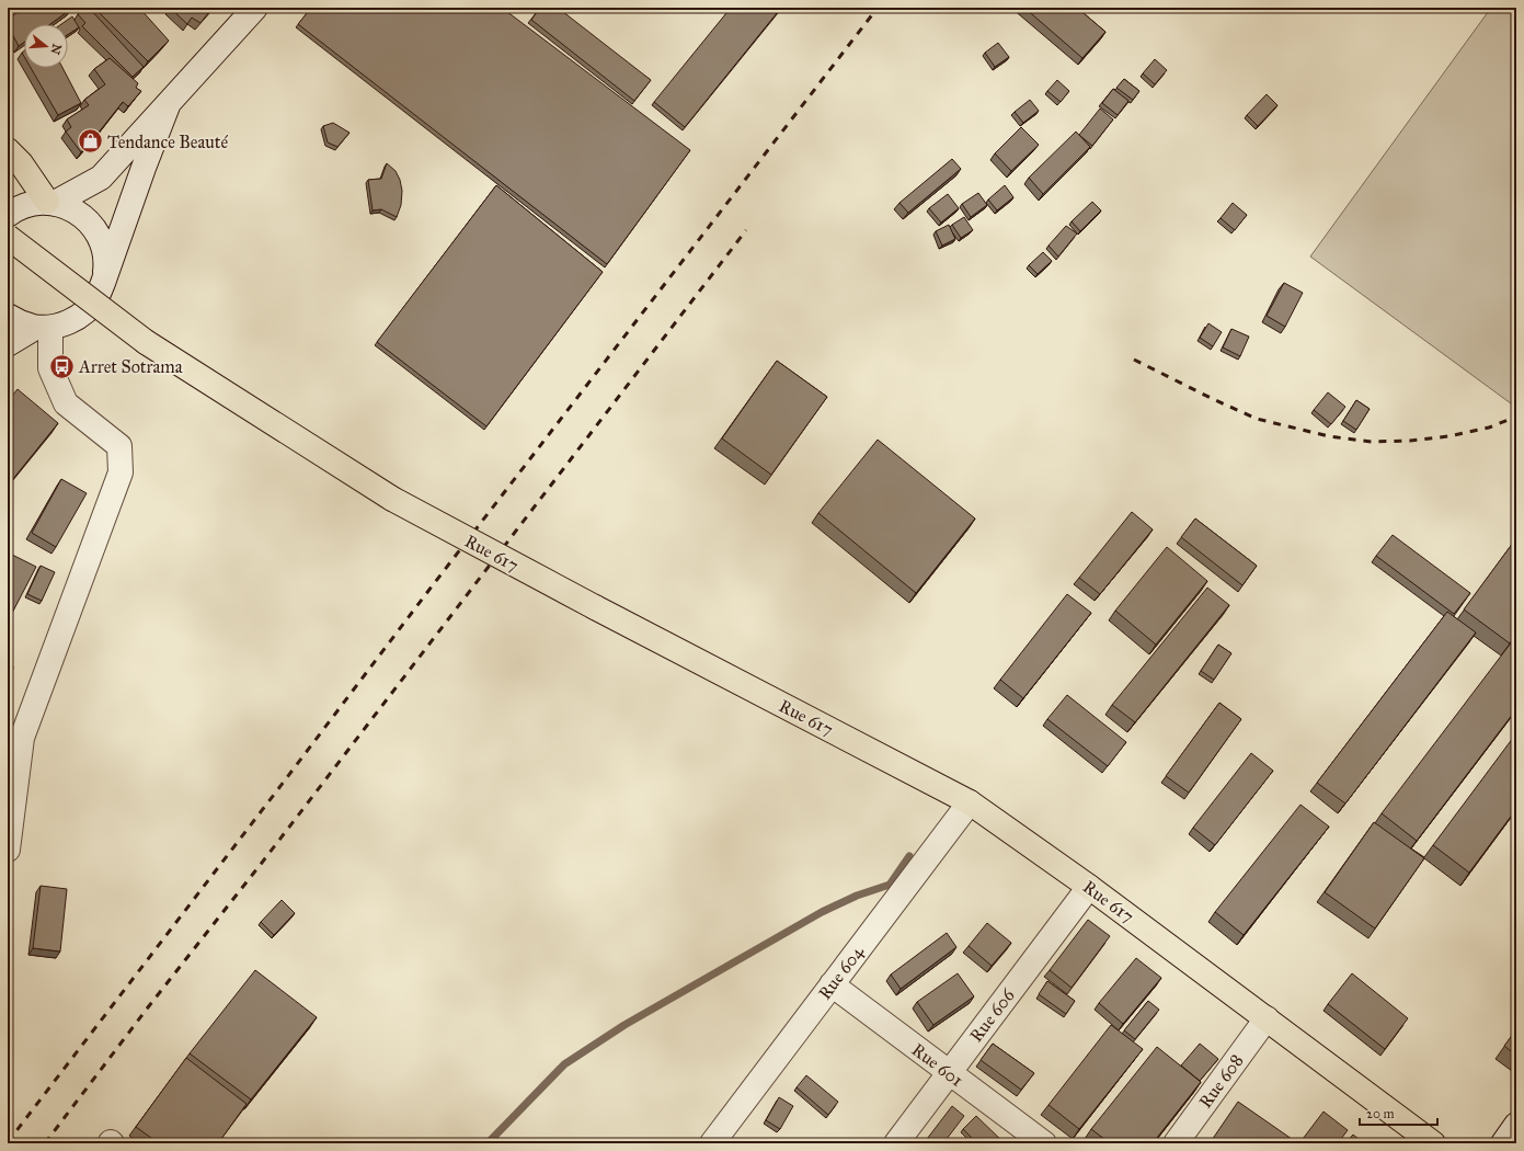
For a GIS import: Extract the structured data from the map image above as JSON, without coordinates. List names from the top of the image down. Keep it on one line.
{"streets":{"highway":["Rue 617"],"street":["Rue 604","Rue 606","Rue 601","Rue 608"]},"crossings":[["Rue 617","Rue 604"],["Rue 617","Rue 606"],["Rue 617","Rue 608"],["Rue 604","Rue 601"],["Rue 606","Rue 601"]],"places":{"shop":["Tendance Beauté"],"bus stop":["Arret Sotrama"]},"scale_bar":"20 m","north":"right"}
